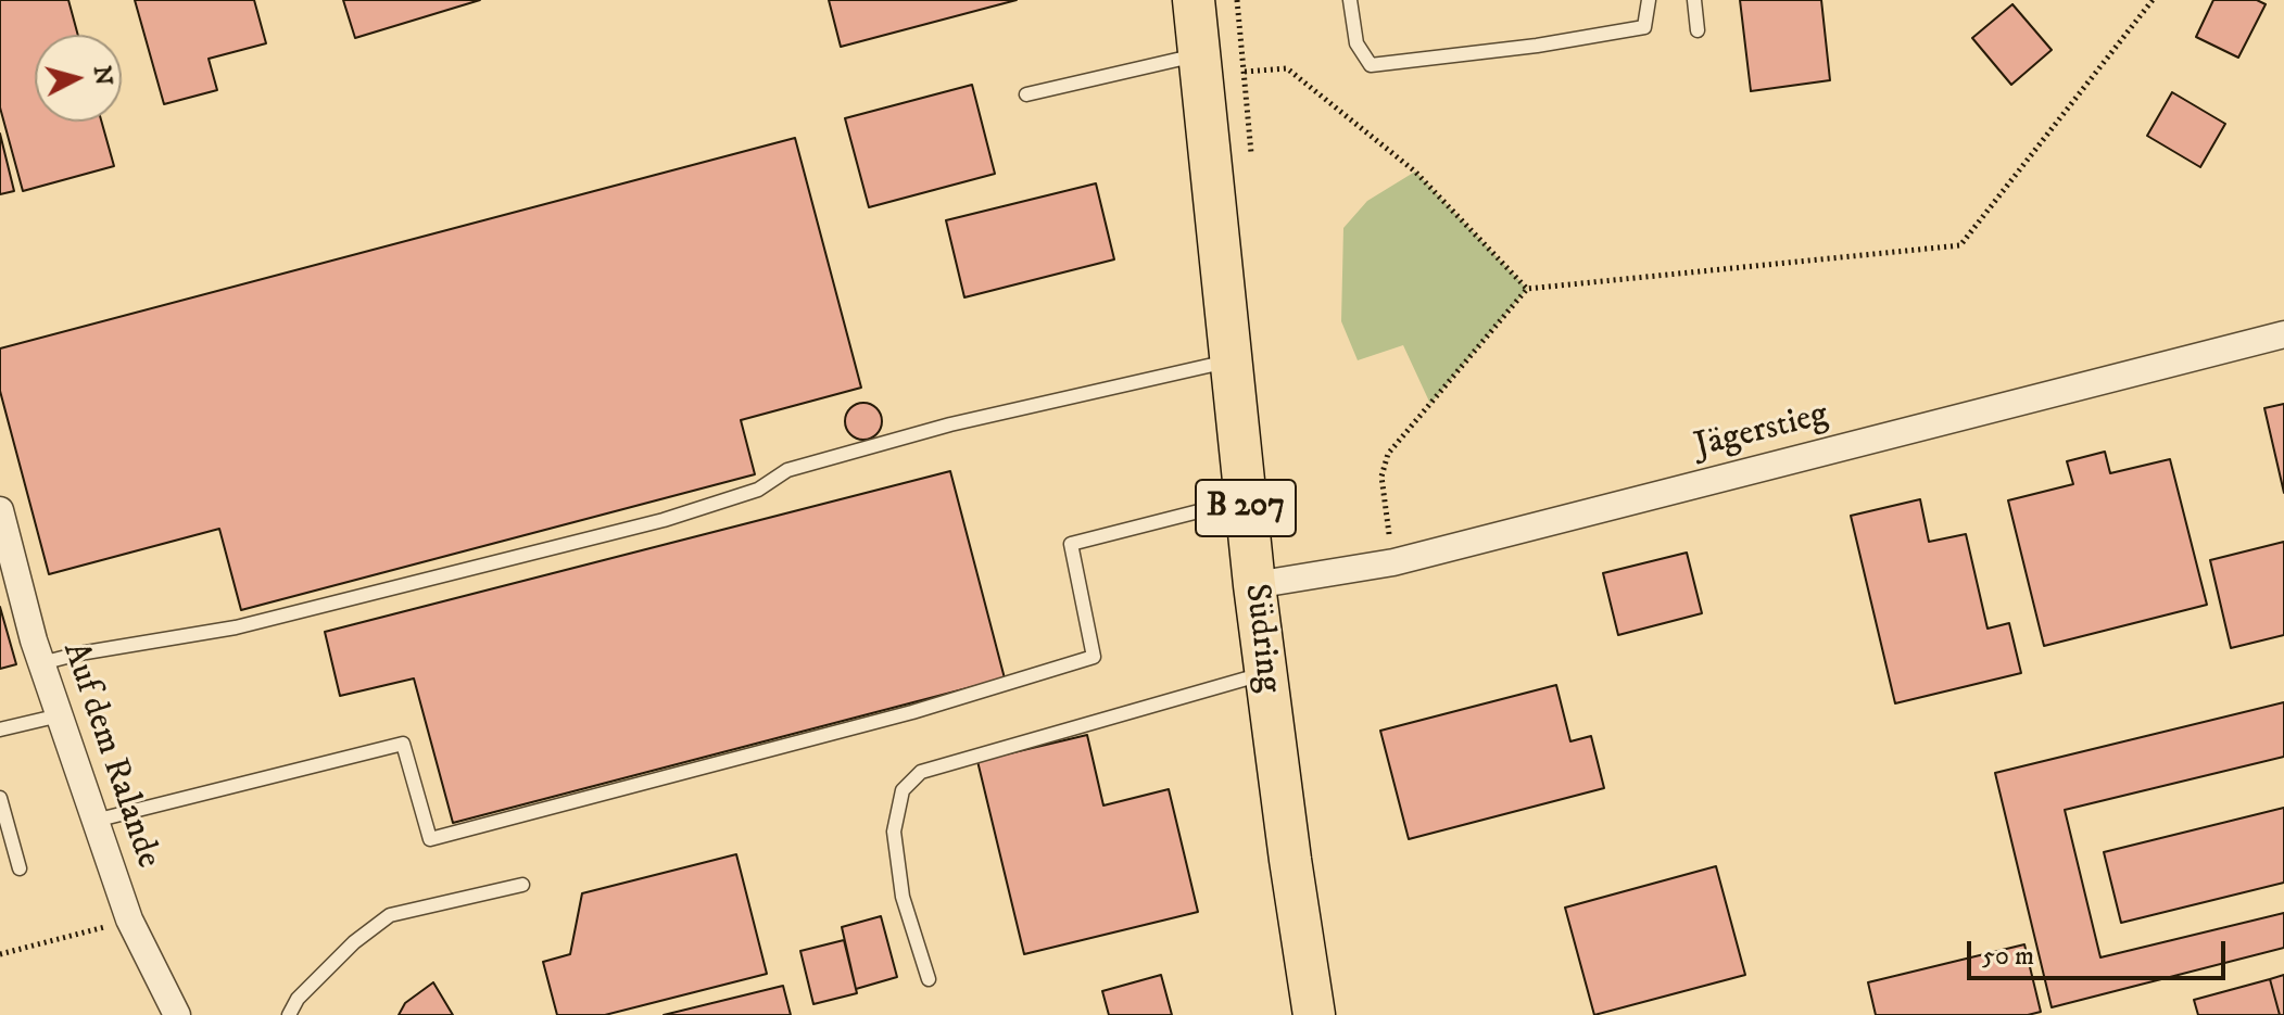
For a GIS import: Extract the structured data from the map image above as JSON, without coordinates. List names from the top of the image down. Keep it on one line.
{"streets":{"main road":["B 207","Südring"],"street":["Jägerstieg","Auf dem Ralande"]},"crossings":[["Jägerstieg","Südring"]],"scale_bar":"50 m","north":"right"}
